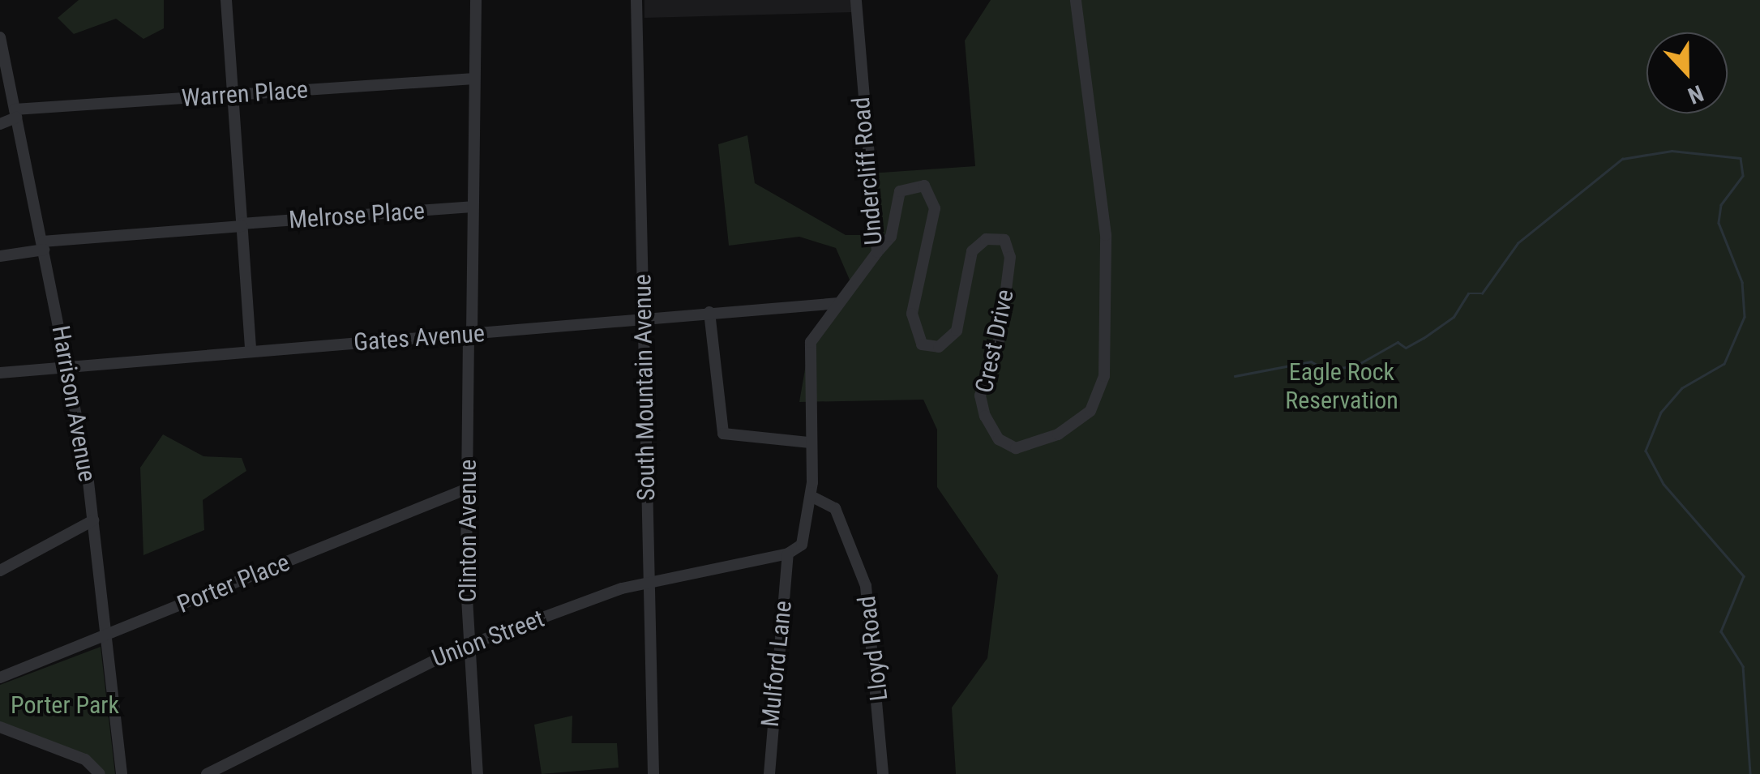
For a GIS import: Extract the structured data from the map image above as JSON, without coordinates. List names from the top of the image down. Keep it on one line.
{"streets":{"street":["Warren Place","Undercliff Road","Melrose Place","Gates Avenue","Crest Drive","South Mountain Avenue","Harrison Avenue","Clinton Avenue","Porter Place","Union Street","Lloyd Road","Mulford Lane"]},"crossings":[["Warren Place","Harrison Avenue"],["Warren Place","Clinton Avenue"],["Undercliff Road","Gates Avenue"],["Undercliff Road","Crest Drive"],["Undercliff Road","Union Street"],["Undercliff Road","Lloyd Road"],["Undercliff Road","Mulford Lane"],["Melrose Place","Harrison Avenue"],["Melrose Place","Clinton Avenue"],["Gates Avenue","South Mountain Avenue"],["Gates Avenue","Harrison Avenue"],["Gates Avenue","Clinton Avenue"],["South Mountain Avenue","Union Street"],["Harrison Avenue","Porter Place"],["Clinton Avenue","Porter Place"],["Clinton Avenue","Union Street"],["Union Street","Mulford Lane"]],"parks":["Eagle Rock Reservation","Porter Park"],"north":"bottom"}
